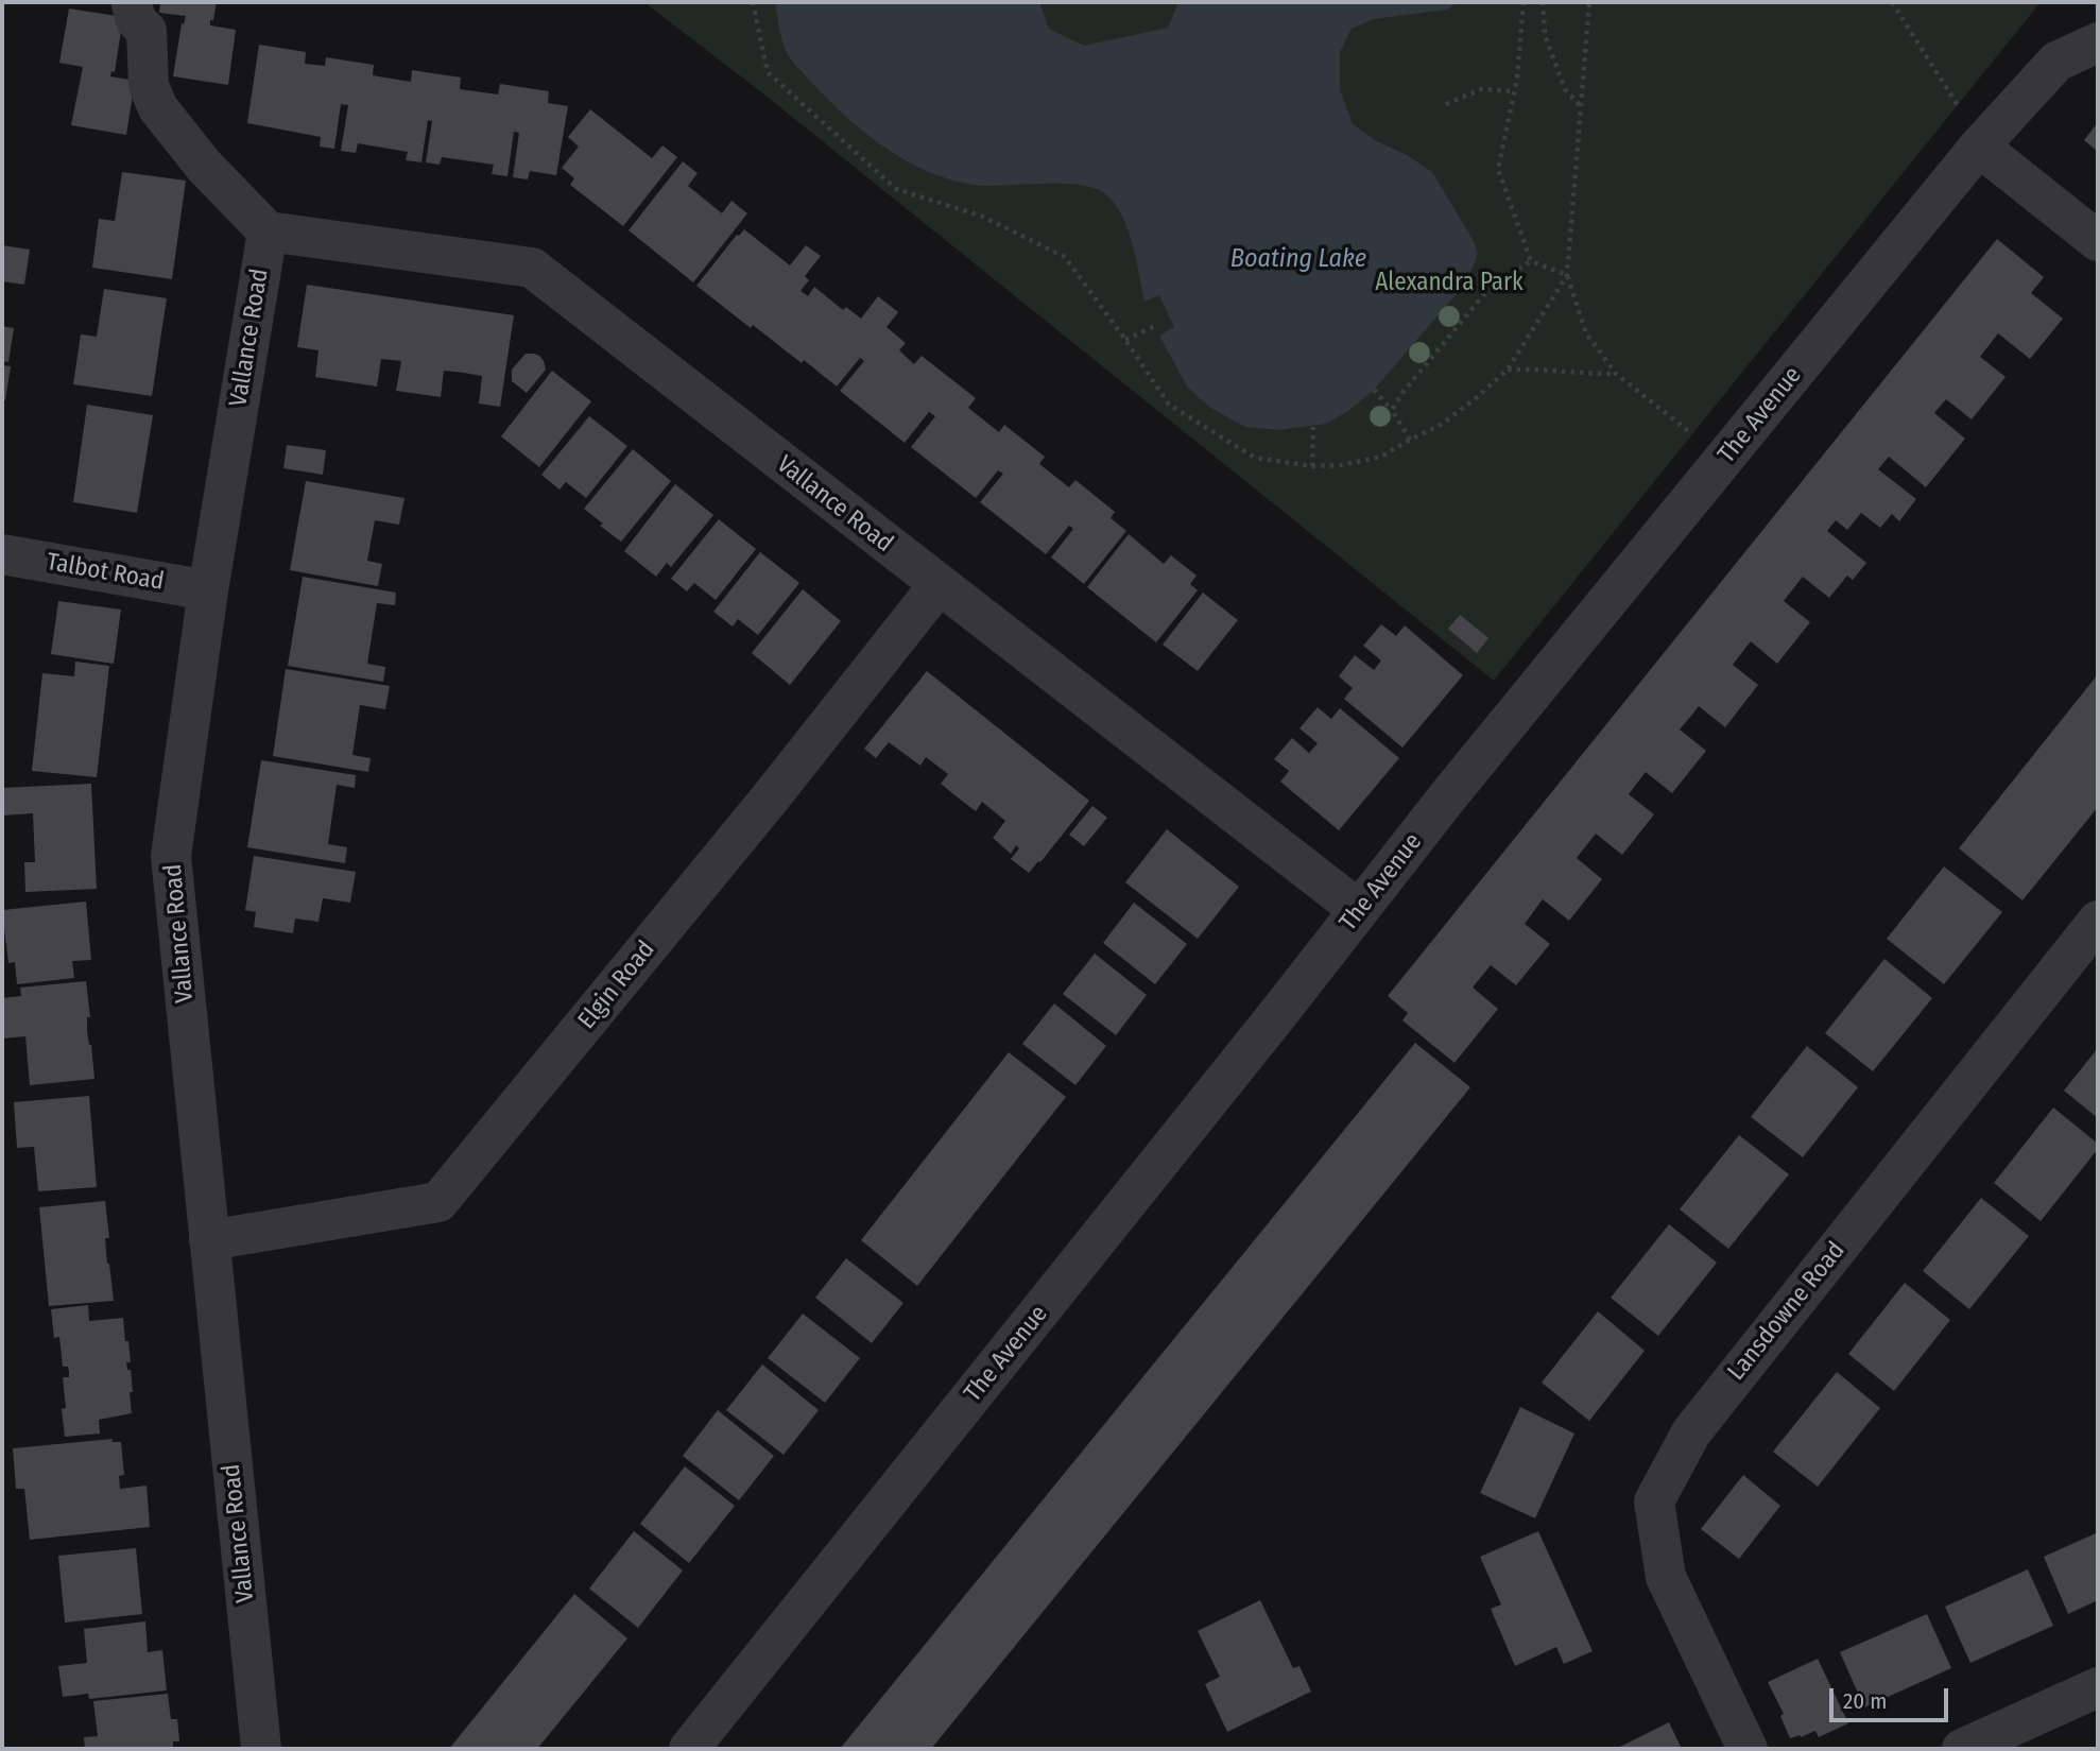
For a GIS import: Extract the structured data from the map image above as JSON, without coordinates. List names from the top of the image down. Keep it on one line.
{"streets":{"street":["Vallance Road","The Avenue","Talbot Road","Elgin Road","Lansdowne Road"]},"crossings":[["Vallance Road","The Avenue"],["Vallance Road","Talbot Road"],["Vallance Road","Elgin Road"]],"water":["Boating Lake"],"parks":["Alexandra Park"],"scale_bar":"20 m"}
